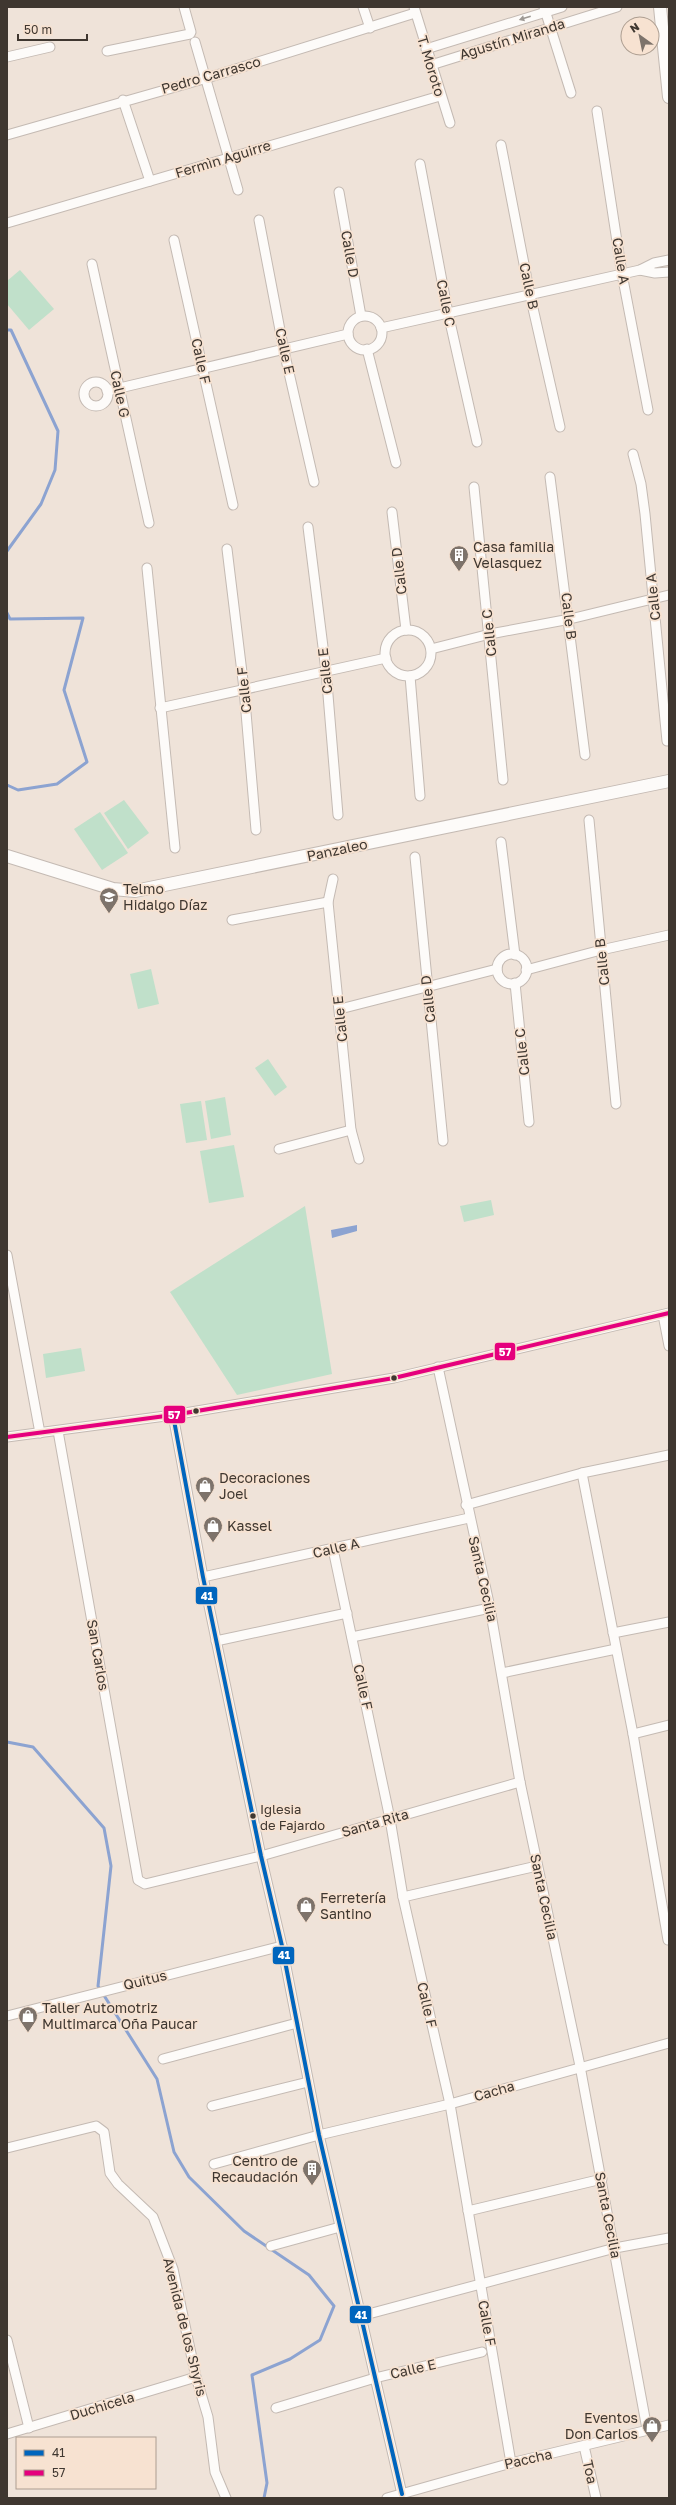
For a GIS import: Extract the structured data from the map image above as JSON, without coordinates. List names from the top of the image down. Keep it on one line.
{"streets":{"street":["Agustín Miranda","T. Moroto","Pedro Carrasco","Fermìn Aguirre","Calle D","Calle A","Calle B","Calle C","Calle E","Calle F","Calle G","Panzaleo","Santa Cecilia","San Carlos","Santa Rita","Quitus","Cacha","Avenida de los Shyris","Duchicela","Paccha","Toa"]},"crossings":[["Agustín Miranda","T. Moroto"],["T. Moroto","Pedro Carrasco"],["T. Moroto","Fermìn Aguirre"],["Calle A","Calle F"],["Calle A","Santa Cecilia"],["Calle F","Santa Rita"],["Calle F","Cacha"],["Calle F","Paccha"],["Santa Cecilia","Santa Rita"],["Santa Cecilia","Cacha"],["Santa Cecilia","Paccha"],["San Carlos","Santa Rita"],["Avenida de los Shyris","Duchicela"],["Paccha","Toa"]],"places":{"building":["Casa familia Velasquez","Centro de Recaudación"],"school or university":["Telmo Hidalgo Díaz"],"shop":["Decoraciones Joel","Kassel","Ferretería Santino","Taller Automotriz Multimarca Oña Paucar","Eventos Don Carlos"],"other":["Iglesia de Fajardo"]},"lines":["transit line 57","transit line 41"],"legend":["41","57"],"scale_bar":"50 m","north":"top left"}
